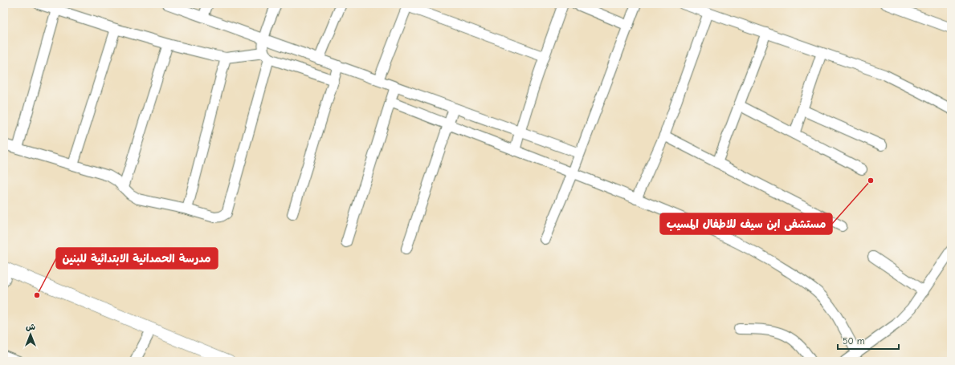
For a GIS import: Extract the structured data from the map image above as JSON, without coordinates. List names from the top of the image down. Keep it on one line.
{"places":["مستشفى ابن سيف للاطفال المسيب","مدرسة الحمدانية الابتدائية للبنين"],"scale_bar":"50 m","north":"top"}
